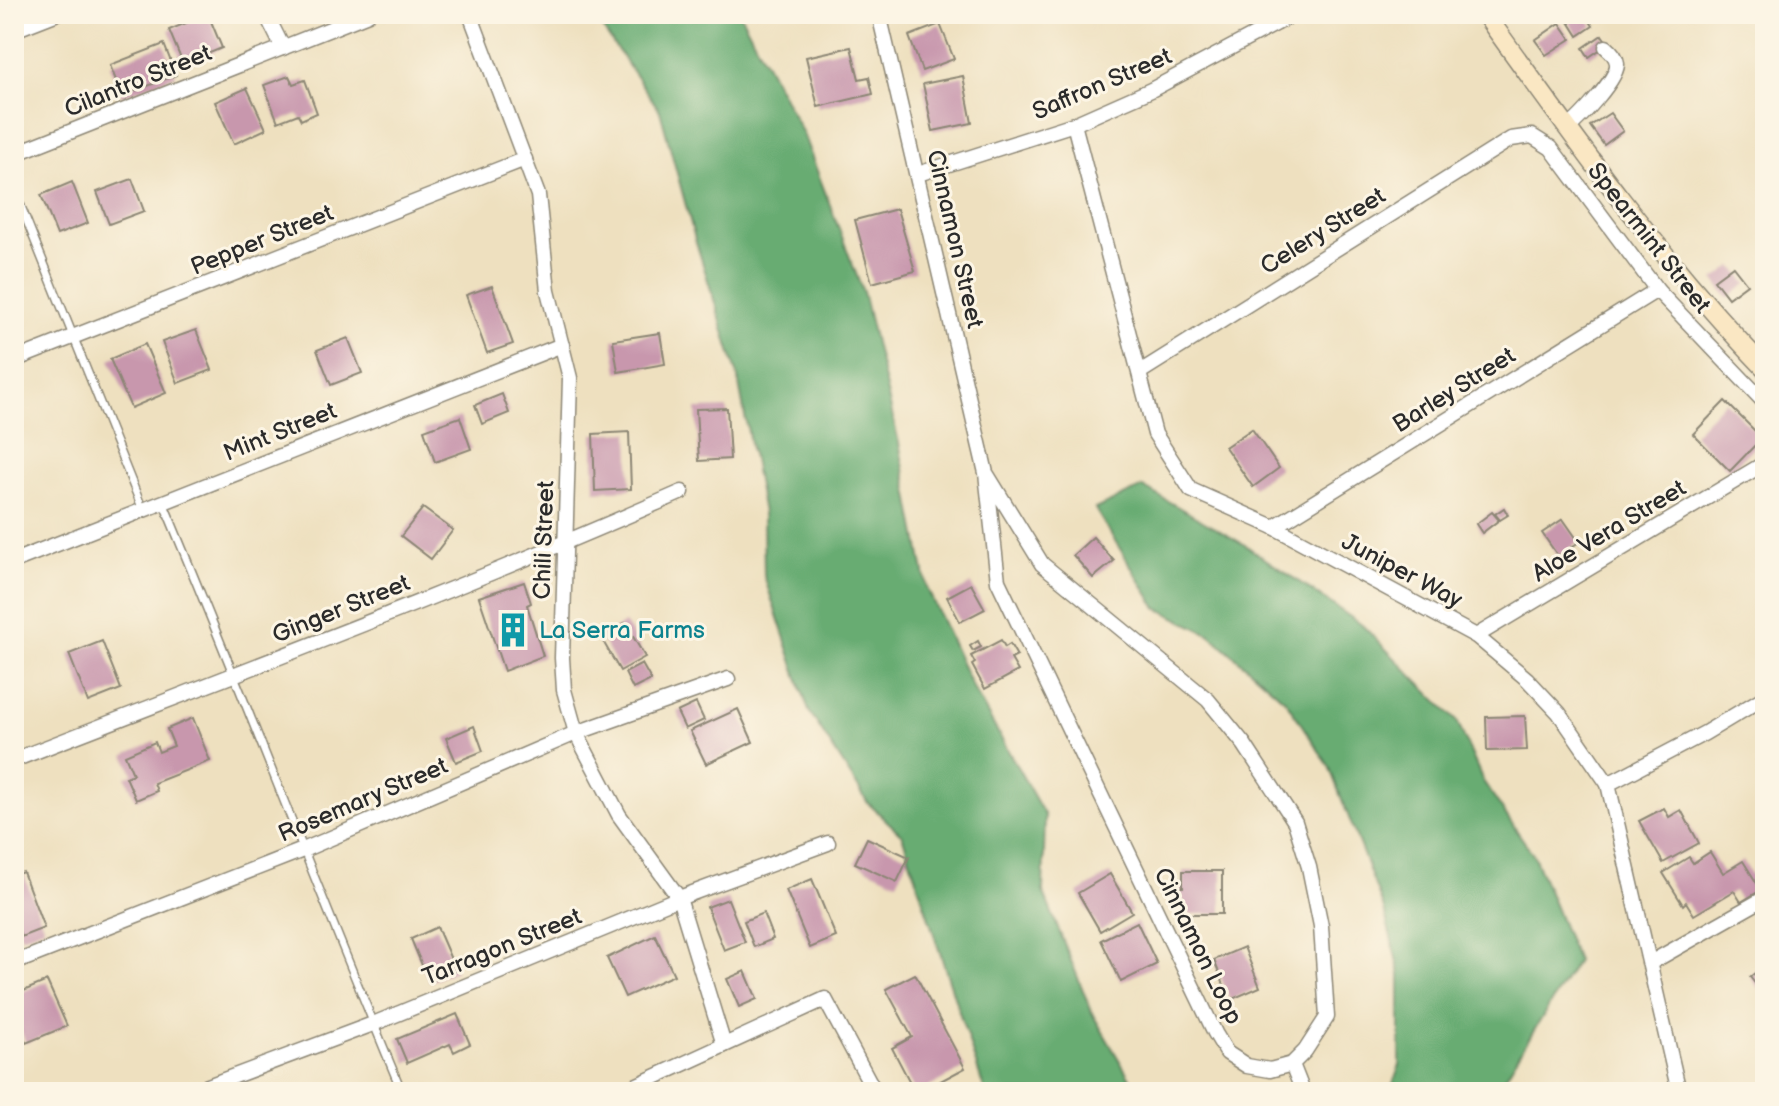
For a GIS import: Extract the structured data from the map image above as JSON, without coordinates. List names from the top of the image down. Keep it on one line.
{"streets":{"street":["Cilantro Street","Saffron Street","Celery Street","Spearmint Street","Cinnamon Street","Pepper Street","Barley Street","Mint Street","Aloe Vera Street","Chili Street","Juniper Way","Ginger Street","Rosemary Street","Cinnamon Loop","Tarragon Street"]},"crossings":[["Saffron Street","Cinnamon Street"],["Saffron Street","Juniper Way"],["Celery Street","Spearmint Street"],["Celery Street","Juniper Way"],["Spearmint Street","Barley Street"],["Cinnamon Street","Cinnamon Loop"],["Pepper Street","Chili Street"],["Barley Street","Juniper Way"],["Mint Street","Chili Street"],["Aloe Vera Street","Juniper Way"],["Chili Street","Ginger Street"],["Chili Street","Rosemary Street"],["Chili Street","Tarragon Street"]],"places":{"building":["La Serra Farms"]}}
